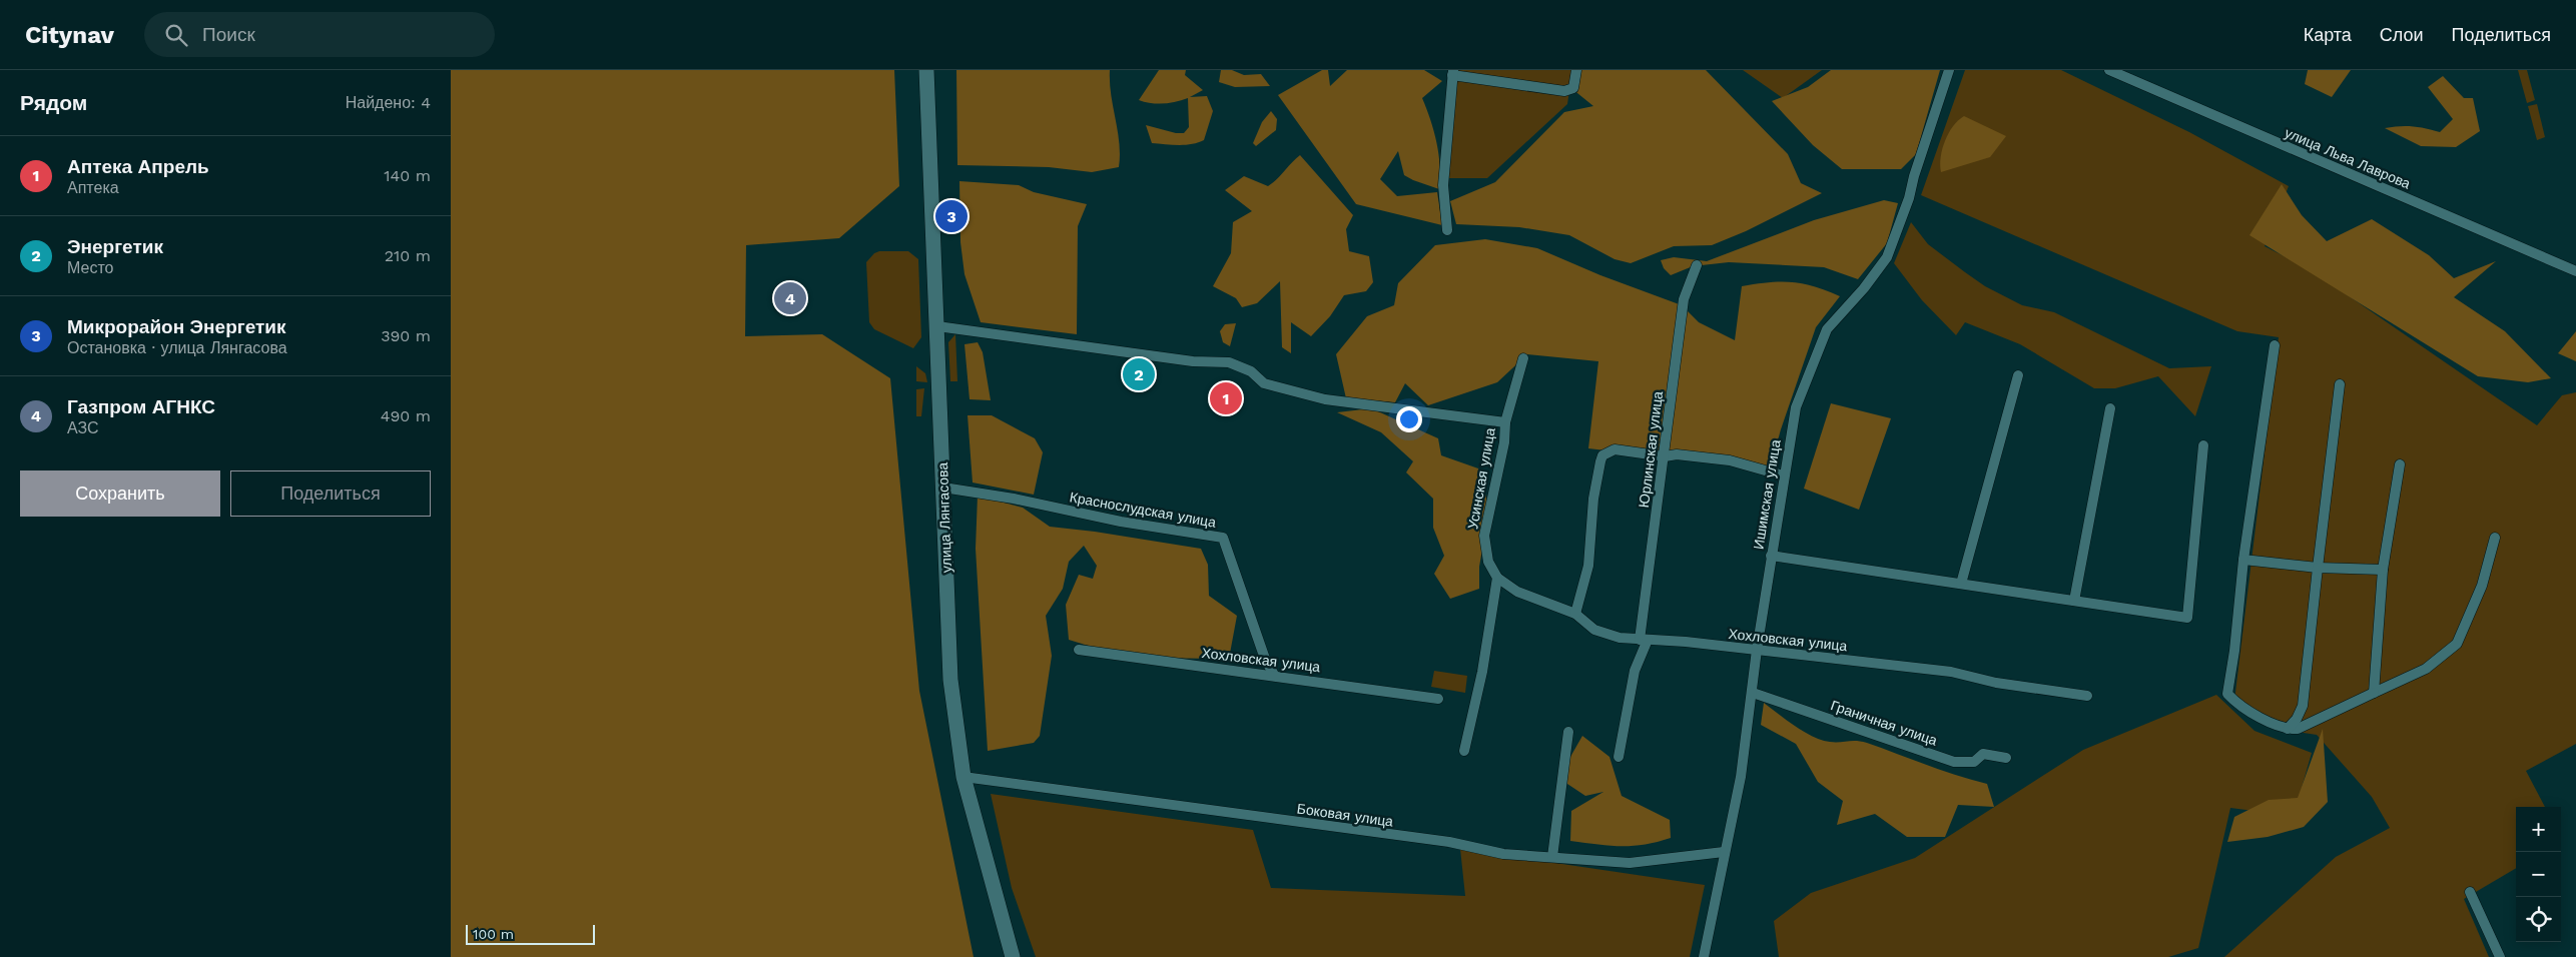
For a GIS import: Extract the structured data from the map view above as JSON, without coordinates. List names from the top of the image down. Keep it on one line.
{"streets":{"main road":["улица Лянгасова"],"street":["улица Льва Лаврова","Юрлинская улица","Усинская улица","Ишимская улица","Краснослудская улица","Хохловская улица","Граничная улица","Боковая улица"]},"crossings":[["Юрлинская улица","Хохловская улица"],["Усинская улица","Хохловская улица"],["Ишимская улица","Хохловская улица"],["Ишимская улица","Граничная улица"],["Ишимская улица","Боковая улица"],["Краснослудская улица","улица Лянгасова"],["Краснослудская улица","Хохловская улица"],["улица Лянгасова","Боковая улица"]],"scale_bar":"100 m","page":{"header":"Citynav","search":"Поиск","nav":["Карта","Слои","Поделиться"],"heading":["Рядом","Найдено: 4"],"list":[{"mark":"1","name":"Аптека Апрель","note":"Аптека","value":"140 m"},{"mark":"2","name":"Энергетик","note":"Место","value":"210 m"},{"mark":"3","name":"Микрорайон Энергетик","note":"Остановка · улица Лянгасова","value":"390 m"},{"mark":"4","name":"Газпром АГНКС","note":"АЗС","value":"490 m"}],"pins":["3","4","2","1"],"buttons":["Сохранить","Поделиться"],"map_buttons":["+","−"],"scale":"100 m"}}
